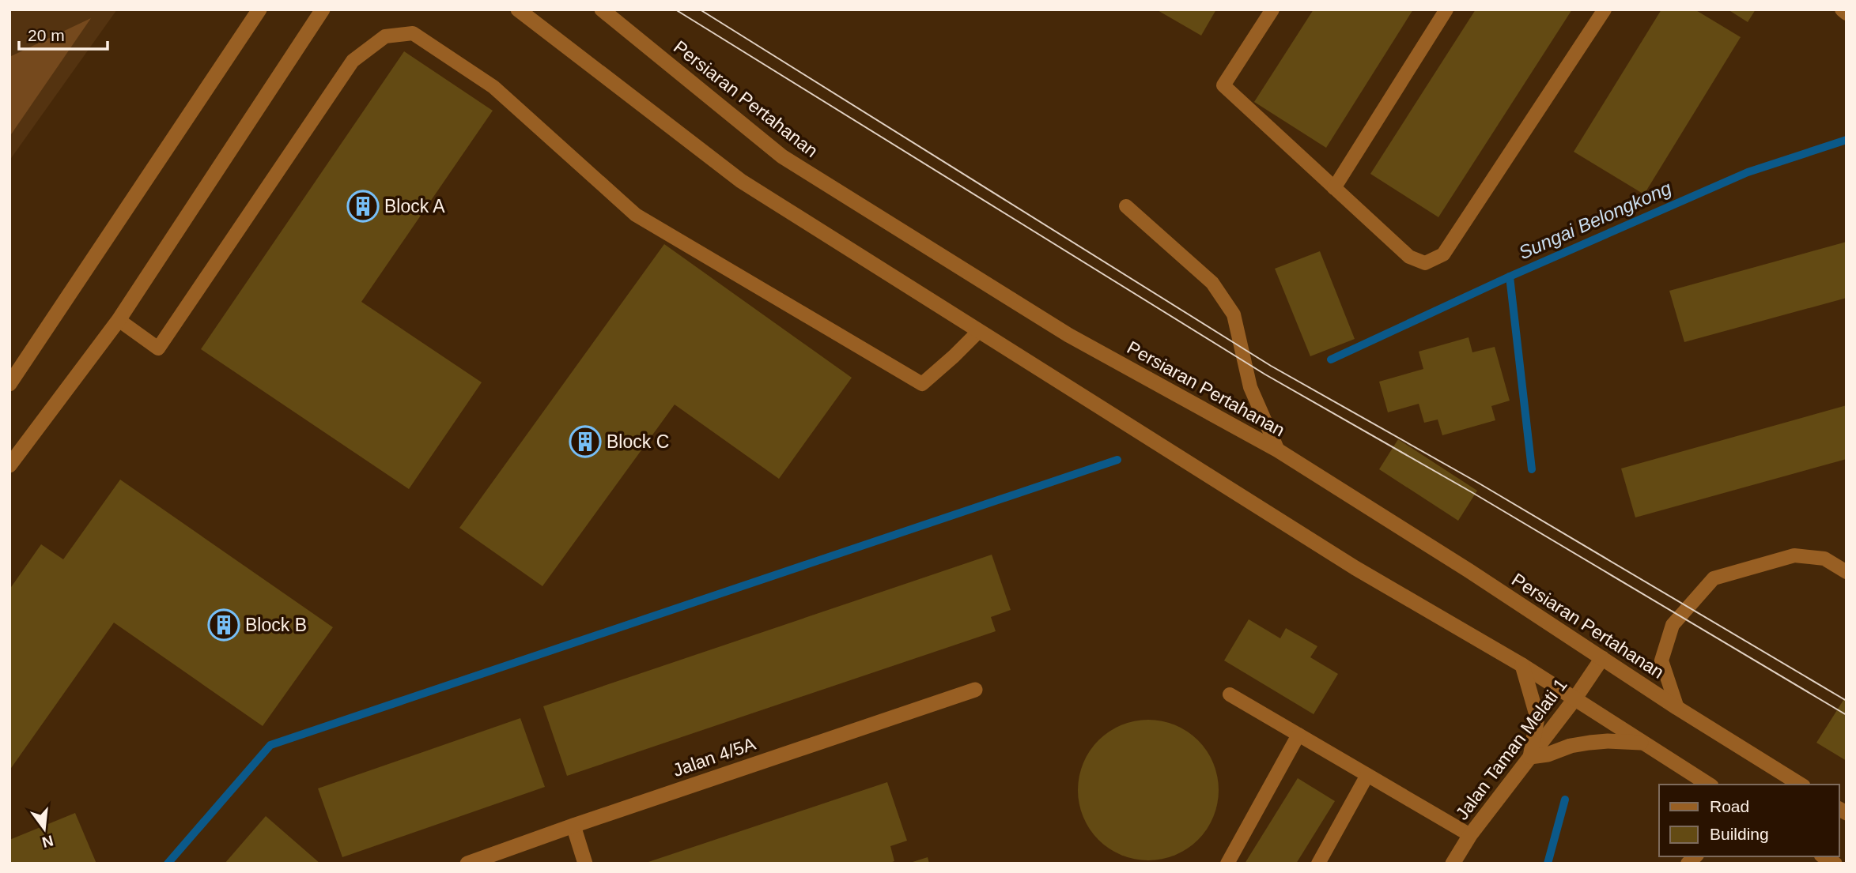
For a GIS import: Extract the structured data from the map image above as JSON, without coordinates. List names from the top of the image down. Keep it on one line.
{"streets":{"main road":["Persiaran Pertahanan","Jalan Taman Melati 1","Jalan 4/5A"]},"crossings":[["Persiaran Pertahanan","Jalan Taman Melati 1"]],"water":["Sungai Belongkong"],"places":{"building":["Block A","Block C","Block B"]},"legend":["Road","Building"],"scale_bar":"20 m","north":"bottom"}
